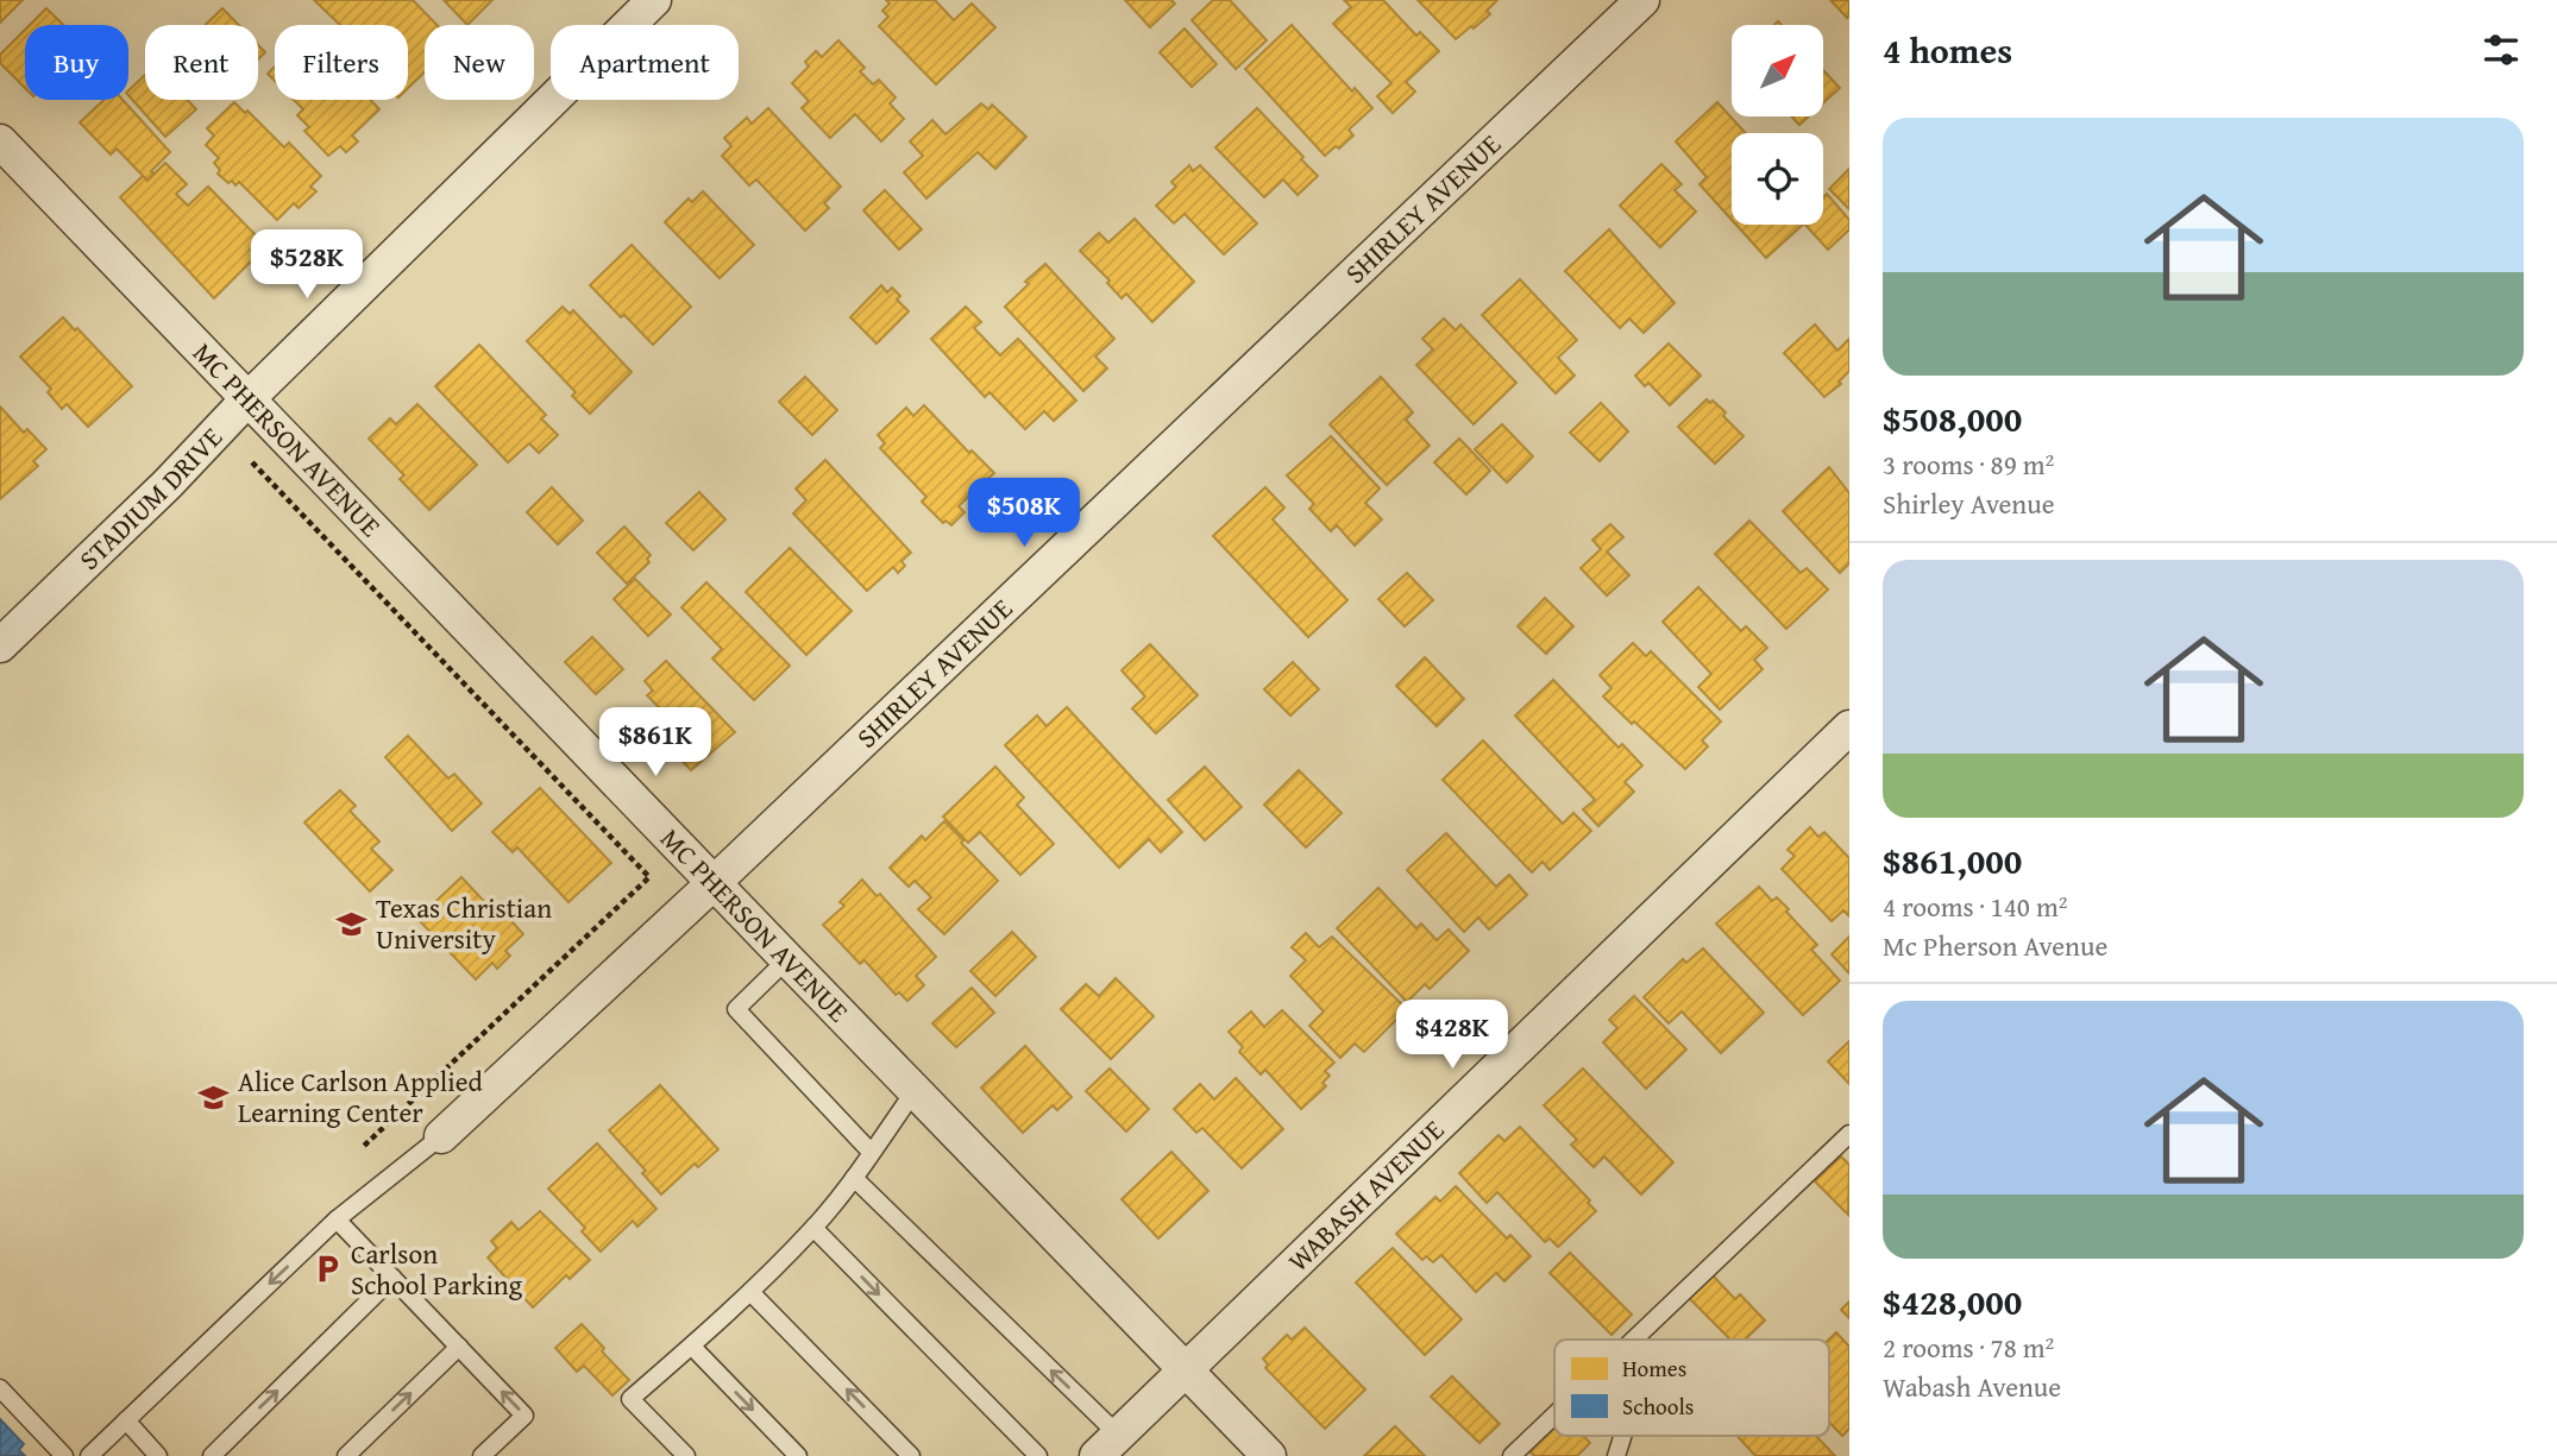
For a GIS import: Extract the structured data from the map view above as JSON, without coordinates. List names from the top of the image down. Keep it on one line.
{"streets":{"street":["SHIRLEY AVENUE","MC PHERSON AVENUE","STADIUM DRIVE","WABASH AVENUE"]},"crossings":[["SHIRLEY AVENUE","MC PHERSON AVENUE"],["MC PHERSON AVENUE","STADIUM DRIVE"],["MC PHERSON AVENUE","WABASH AVENUE"]],"places":{"school or university":["Texas Christian University","Alice Carlson Applied Learning Center"],"parking":["Carlson School Parking"]},"legend":["Homes","Schools"],"north":"top right","page":{"heading":"4 homes","chip":["Buy","Rent","Filters","New","Apartment"],"list":[{"name":"$508,000","note":"3 rooms · 89 m² · Shirley Avenue"},{"name":"$861,000","note":"4 rooms · 140 m² · Mc Pherson Avenue"},{"name":"$428,000","note":"2 rooms · 78 m² · Wabash Avenue"}],"price":["$528K","$508K","$861K","$428K"]}}
